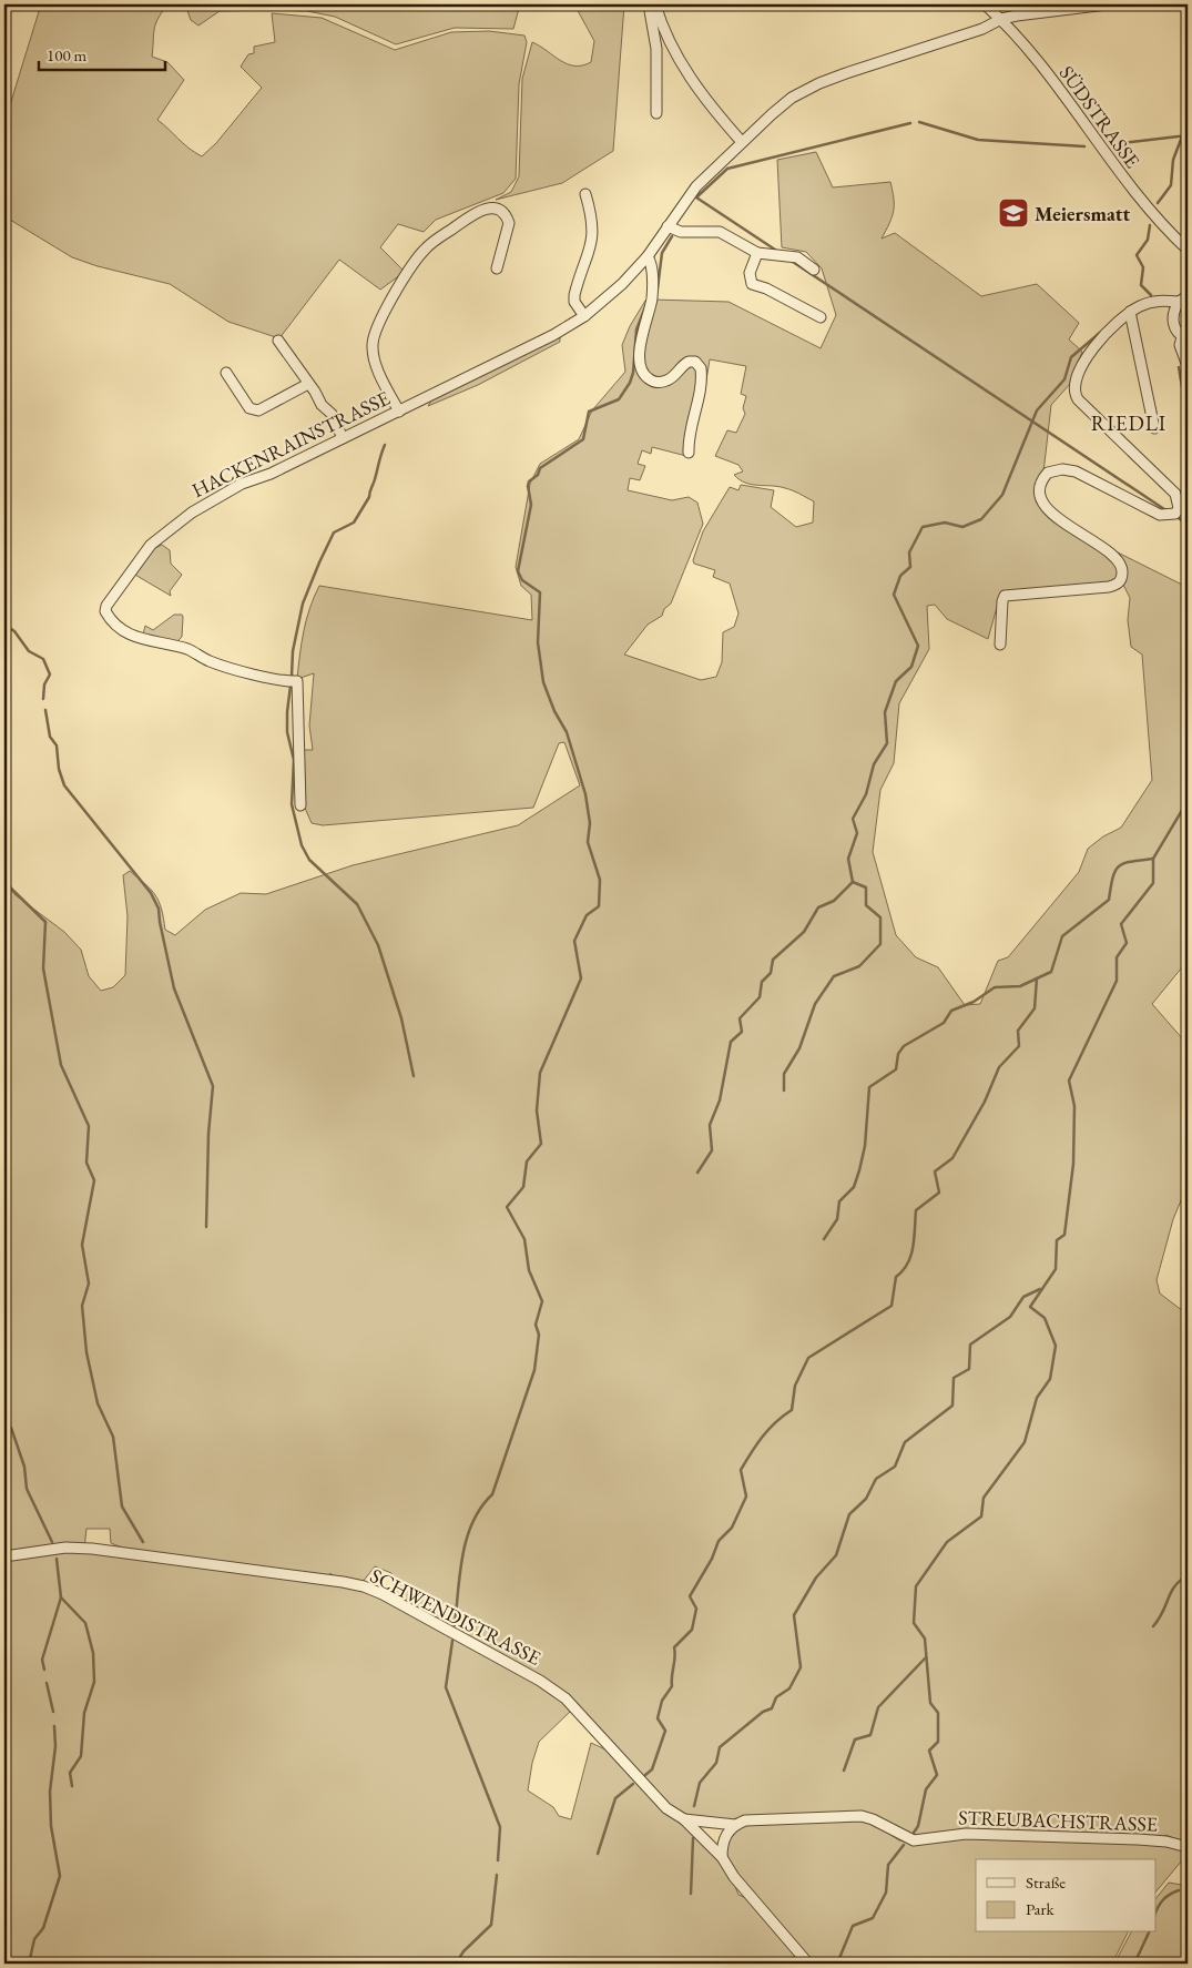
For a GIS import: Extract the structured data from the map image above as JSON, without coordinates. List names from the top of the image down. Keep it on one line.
{"streets":{"street":["SÜDSTRASSE","HACKENRAINSTRASSE","SCHWENDISTRASSE","STREUBACHSTRASSE"]},"crossings":[["SÜDSTRASSE","HACKENRAINSTRASSE"],["SCHWENDISTRASSE","STREUBACHSTRASSE"]],"districts":["RIEDLI"],"places":{"school or university":["Meiersmatt"]},"legend":["Straße","Park"],"scale_bar":"100 m"}
